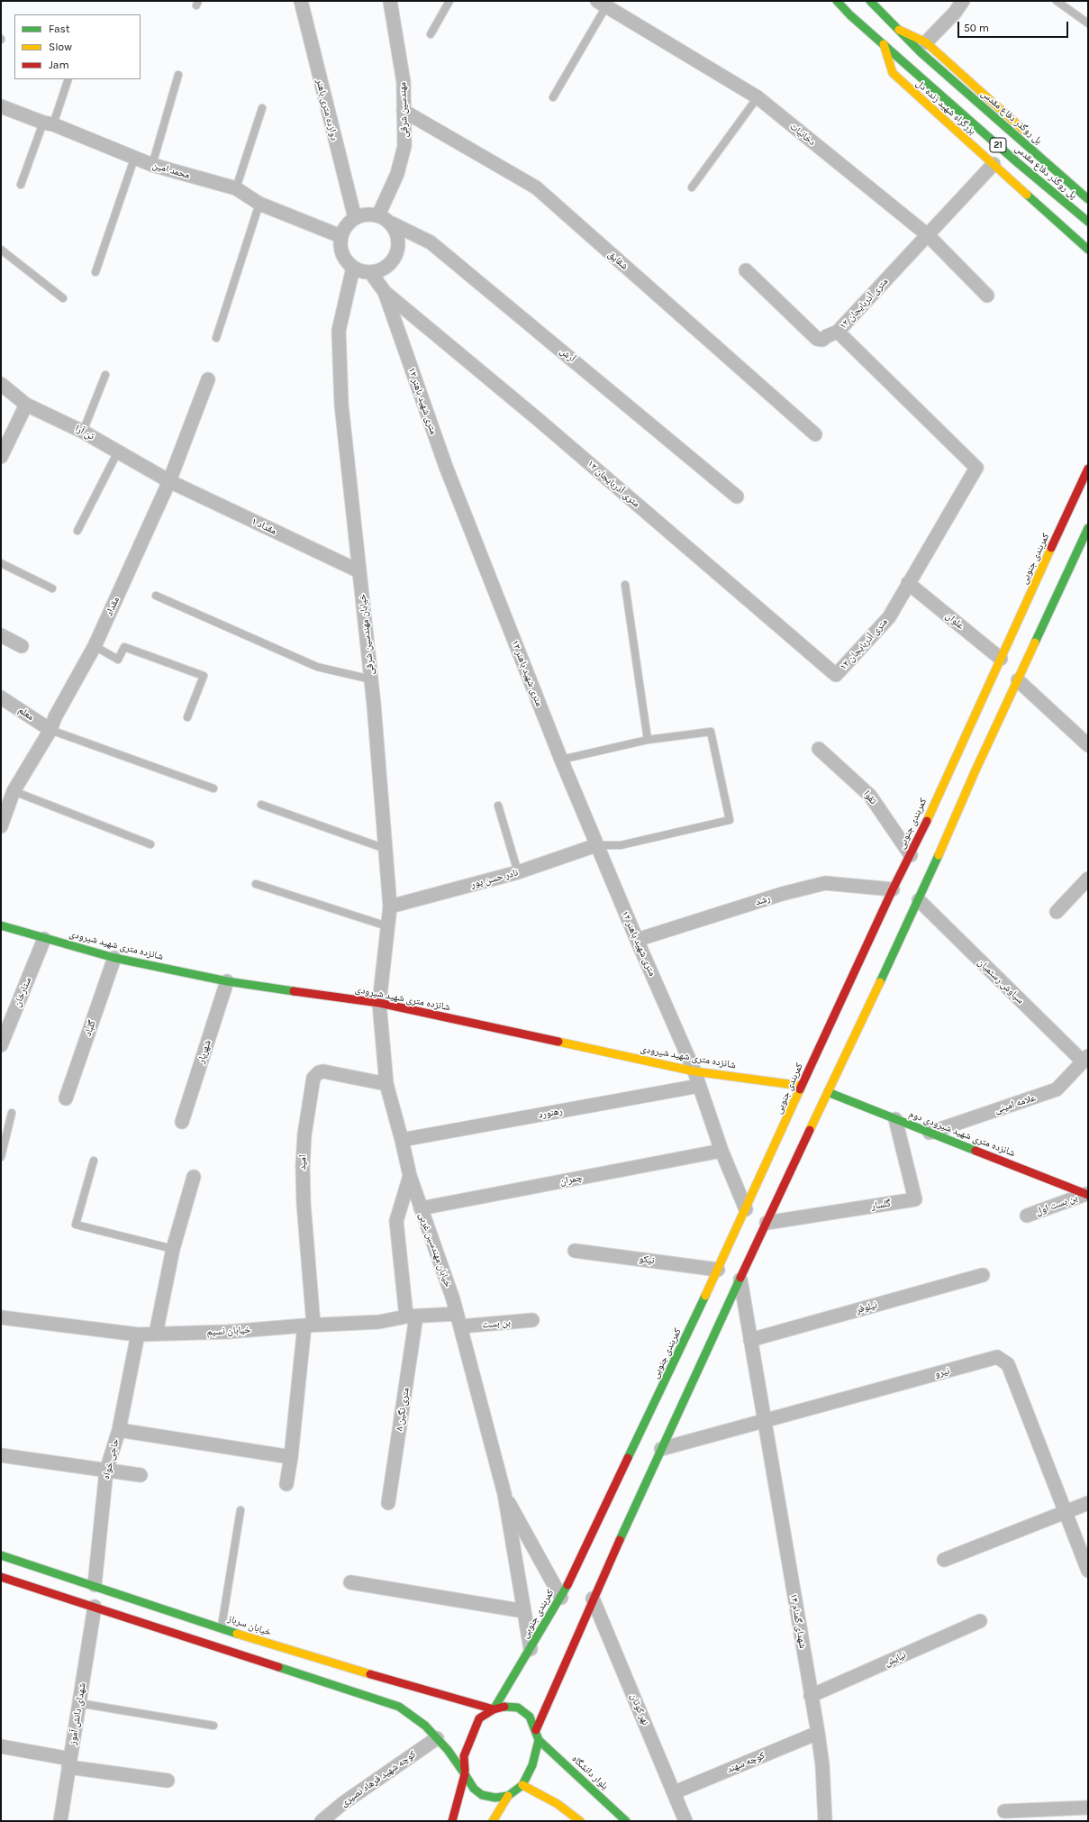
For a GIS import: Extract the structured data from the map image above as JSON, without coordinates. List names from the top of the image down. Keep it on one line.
{"streets":{"main road":["بزرگراه شهید زنده دل","بل روگذر دفاع مقدس","21","پل روگذر دفاع مقدس","کمربندی جنوبی","شانزده متری شهید شیرودی","شانزده متری شهید شیرودی دوم","خیابان سرباز","بلوار دانشگاه"],"street":["دوازده متری باهنر","مهندسین شرقی","دخانیات","محمد امین","شقایق","۱۲ متری آذربایجان","آرش","۱۲ متری شهید باهنر","تن آرا","مقداد ۱","مقداد","علوان","خیابان مهندسین شرقی","معلم","تقوا","نادر حسن پور","رشد","سیاوش رستمیان","ستارخان","گلباد","شهریار","علامه امینی","رهنورد","امید","چمران","گلسار","بن بست اول","خیابان مهندسین غربی","نیکو","نیلوفر","بن بست","خیابان نسیم","نیرو","۸ متری نگین","حاجی خواه","۱۴ شهدای گمنام","نیایش","نهر کوتان","شهدای دانش آموز","کوچه سهند","کوچه شهید فرهاد نصیری"]},"crossings":[["بزرگراه شهید زنده دل","21"],["بزرگراه شهید زنده دل","پل روگذر دفاع مقدس"],["بزرگراه شهید زنده دل","۱۲ متری آذربایجان"],["دوازده متری باهنر","مهندسین شرقی"],["دوازده متری باهنر","محمد امین"],["دوازده متری باهنر","آرش"],["دوازده متری باهنر","۱۲ متری شهید باهنر"],["دوازده متری باهنر","خیابان مهندسین شرقی"],["مهندسین شرقی","محمد امین"],["مهندسین شرقی","شقایق"],["مهندسین شرقی","آرش"],["مهندسین شرقی","۱۲ متری شهید باهنر"],["مهندسین شرقی","خیابان مهندسین شرقی"],["بل روگذر دفاع مقدس","21"],["دخانیات","۱۲ متری آذربایجان"],["21","پل روگذر دفاع مقدس"],["محمد امین","آرش"],["محمد امین","۱۲ متری شهید باهنر"],["محمد امین","خیابان مهندسین شرقی"],["۱۲ متری آذربایجان","۱۲ متری شهید باهنر"],["۱۲ متری آذربایجان","علوان"],["آرش","۱۲ متری شهید باهنر"],["آرش","خیابان مهندسین شرقی"],["۱۲ متری شهید باهنر","کمربندی جنوبی"],["۱۲ متری شهید باهنر","خیابان مهندسین شرقی"],["۱۲ متری شهید باهنر","نادر حسن پور"],["۱۲ متری شهید باهنر","رشد"],["۱۲ متری شهید باهنر","شانزده متری شهید شیرودی"],["۱۲ متری شهید باهنر","رهنورد"],["۱۲ متری شهید باهنر","چمران"],["تن آرا","مقداد ۱"],["تن آرا","مقداد"],["مقداد ۱","مقداد"],["مقداد ۱","خیابان مهندسین شرقی"],["کمربندی جنوبی","علوان"],["کمربندی جنوبی","تقوا"],["کمربندی جنوبی","رشد"],["کمربندی جنوبی","شانزده متری شهید شیرودی"],["کمربندی جنوبی","نیکو"],["کمربندی جنوبی","خیابان سرباز"],["کمربندی جنوبی","بلوار دانشگاه"],["مقداد","معلم"],["خیابان مهندسین شرقی","نادر حسن پور"],["خیابان مهندسین شرقی","شانزده متری شهید شیرودی"],["خیابان مهندسین شرقی","خیابان مهندسین غربی"],["شانزده متری شهید شیرودی","ستارخان"],["شانزده متری شهید شیرودی","گلباد"],["شانزده متری شهید شیرودی","شهریار"],["شانزده متری شهید شیرودی","خیابان مهندسین غربی"],["سیاوش رستمیان","علامه امینی"],["علامه امینی","شانزده متری شهید شیرودی دوم"],["رهنورد","خیابان مهندسین غربی"],["شانزده متری شهید شیرودی دوم","گلسار"],["شانزده متری شهید شیرودی دوم","بن بست اول"],["امید","خیابان مهندسین غربی"],["امید","خیابان نسیم"],["چمران","خیابان مهندسین غربی"],["خیابان مهندسین غربی","بن بست"],["خیابان مهندسین غربی","خیابان نسیم"],["خیابان مهندسین غربی","۸ متری نگین"],["نیلوفر","۱۴ شهدای گمنام"],["بن بست","خیابان نسیم"],["خیابان نسیم","۸ متری نگین"],["خیابان نسیم","حاجی خواه"],["نیرو","۱۴ شهدای گمنام"],["حاجی خواه","خیابان سرباز"],["۱۴ شهدای گمنام","نیایش"],["۱۴ شهدای گمنام","کوچه سهند"],["خیابان سرباز","شهدای دانش آموز"],["خیابان سرباز","بلوار دانشگاه"],["خیابان سرباز","کوچه شهید فرهاد نصیری"],["نهر کوتان","کوچه سهند"]],"legend":["Fast","Slow","Jam"],"scale_bar":"50 m"}
